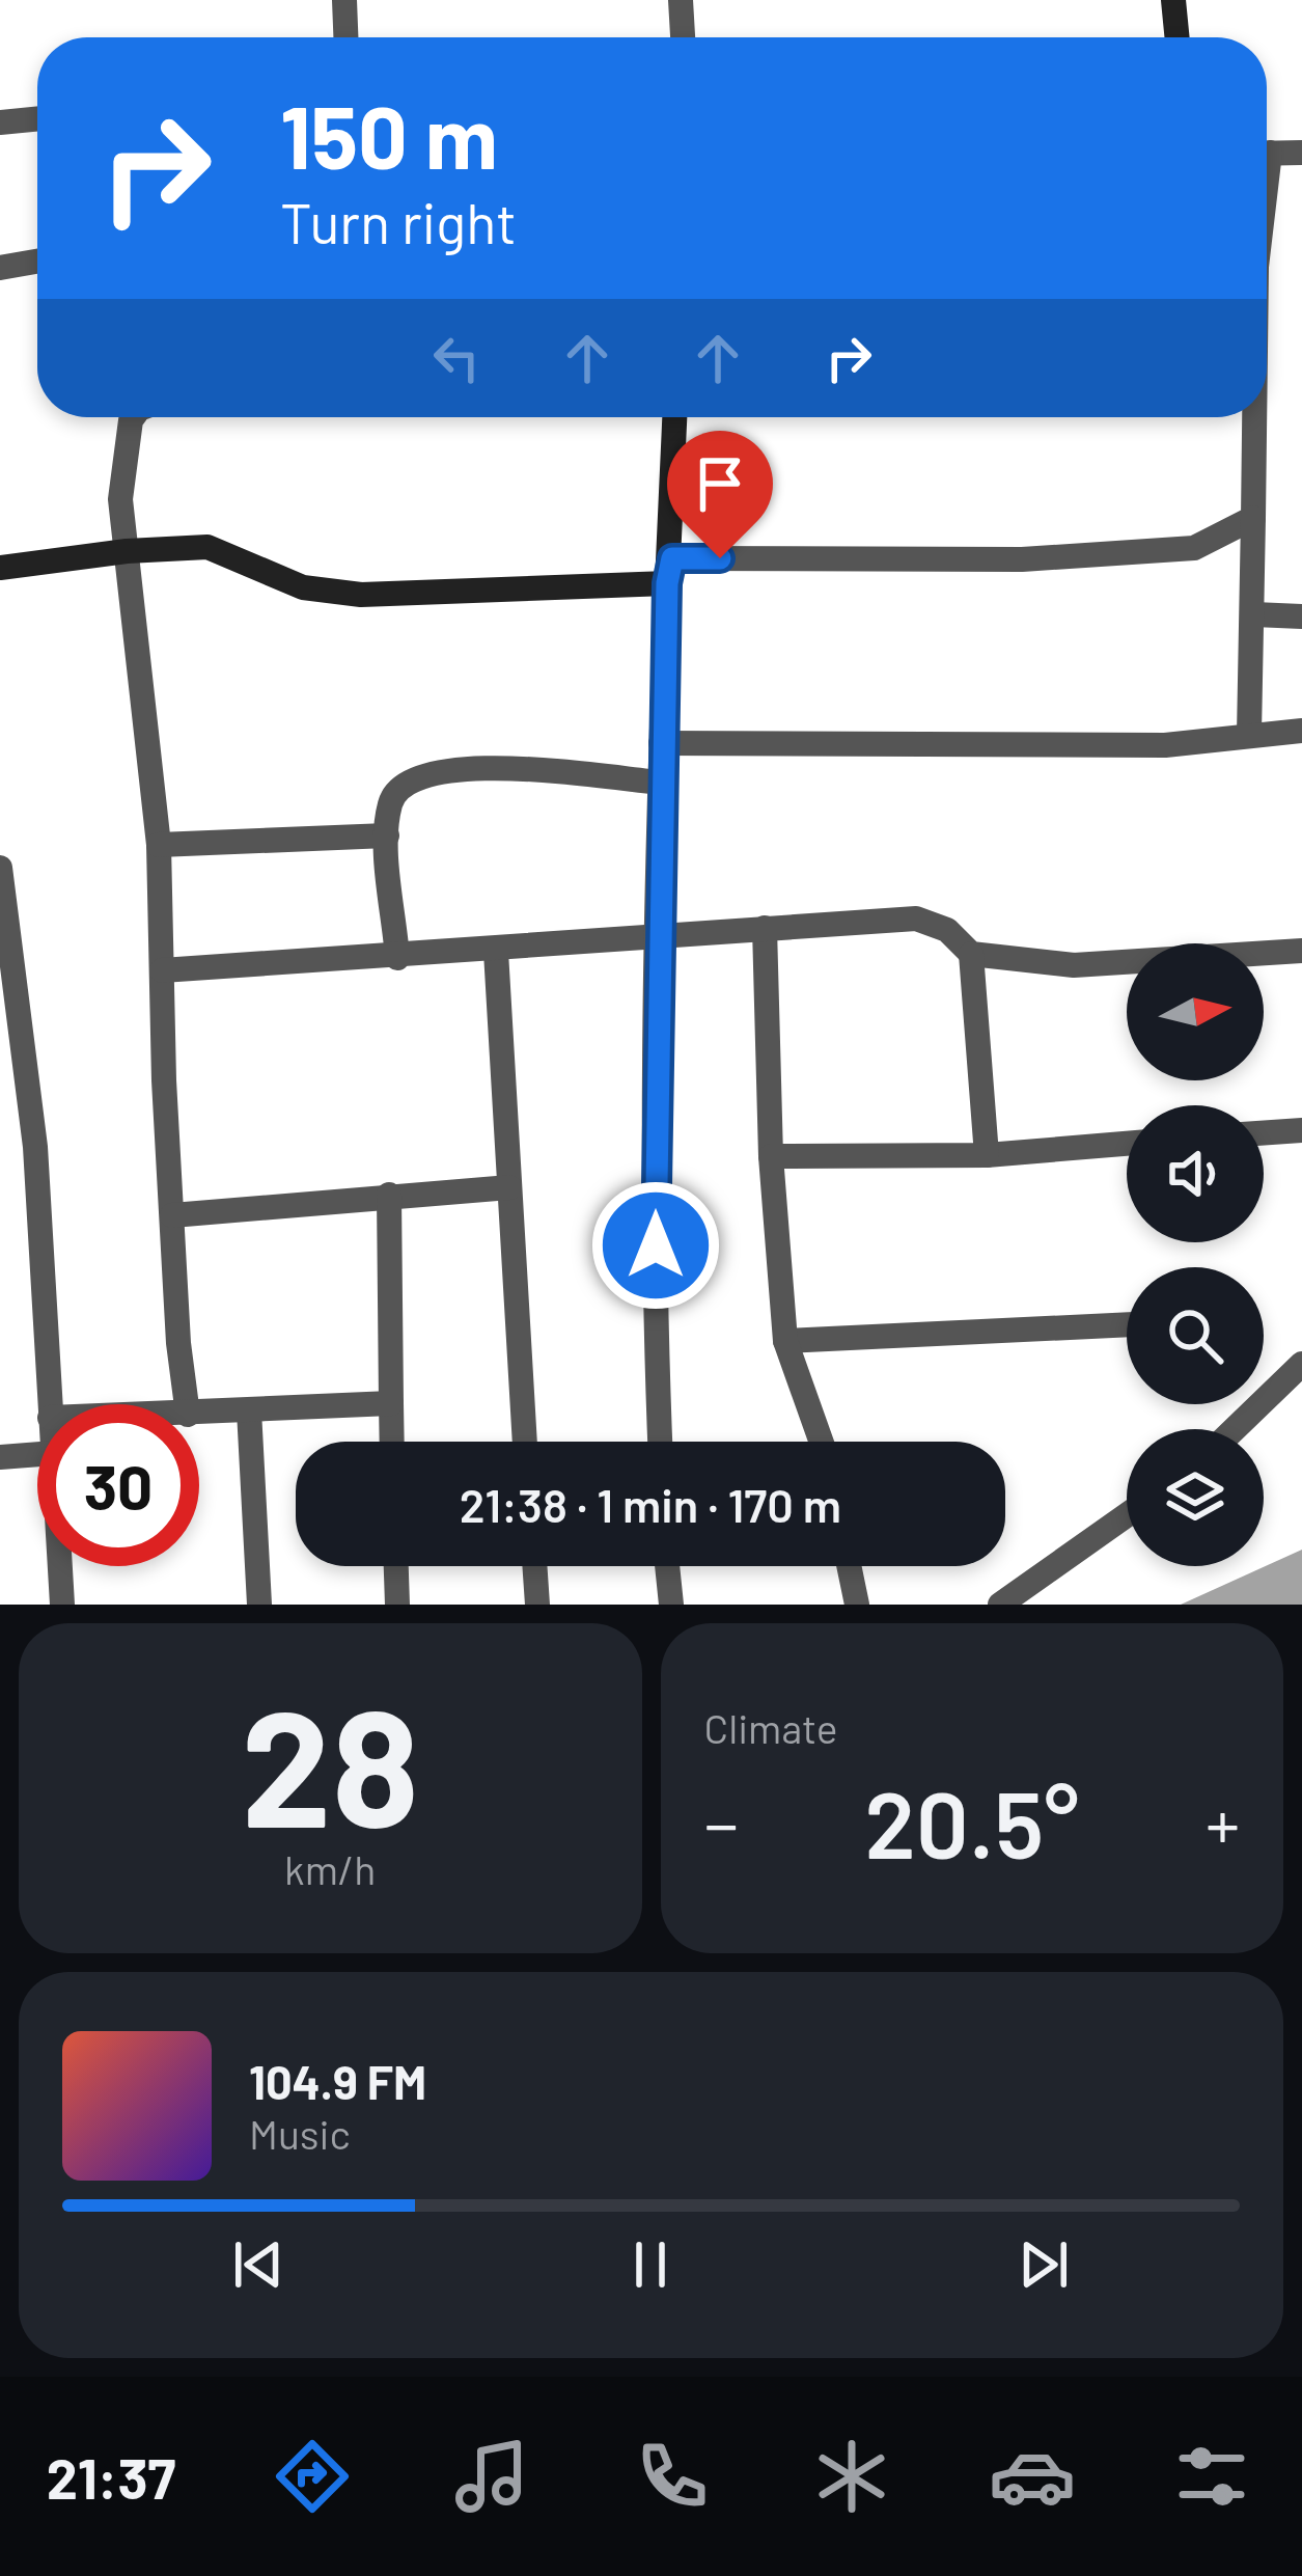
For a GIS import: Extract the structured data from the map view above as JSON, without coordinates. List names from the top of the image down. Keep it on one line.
{"north":"right","page":{"turn":["150 m","Turn right"],"limit":"30","trip":"21:38 · 1 min · 170 m","tile":[["28","km/h"],"Climate"],"heat":["−","20.5°","+"],"song":["104.9 FM","Music"],"tabs":"21:37"}}
